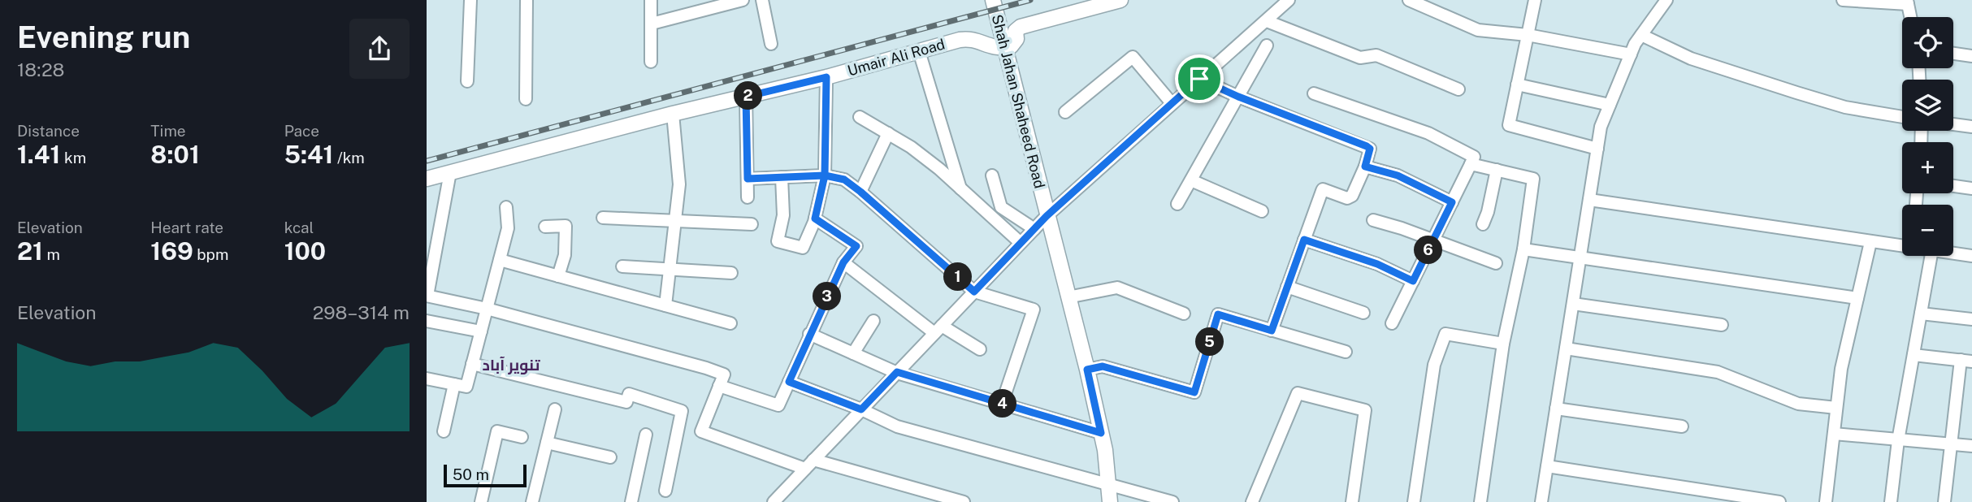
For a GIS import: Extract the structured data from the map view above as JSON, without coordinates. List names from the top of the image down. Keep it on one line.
{"streets":{"street":["Umair Ali Road","Shah Jahan Shaheed Road"]},"crossings":[["Umair Ali Road","Shah Jahan Shaheed Road"]],"districts":["تنویر آباد"],"scale_bar":"50 m","page":{"heading":["Evening run","18:28"],"map_buttons":["+","−"],"pins":["2","6","1","3","5","4"],"stats":[["Distance","1.41 km"],["Time","8:01"],["Pace","5:41 /km"],["Elevation","21 m"],["Heart rate","169 bpm"],["kcal","100"]],"chart":["Elevation","298–314 m"],"scale":"50 m"}}
